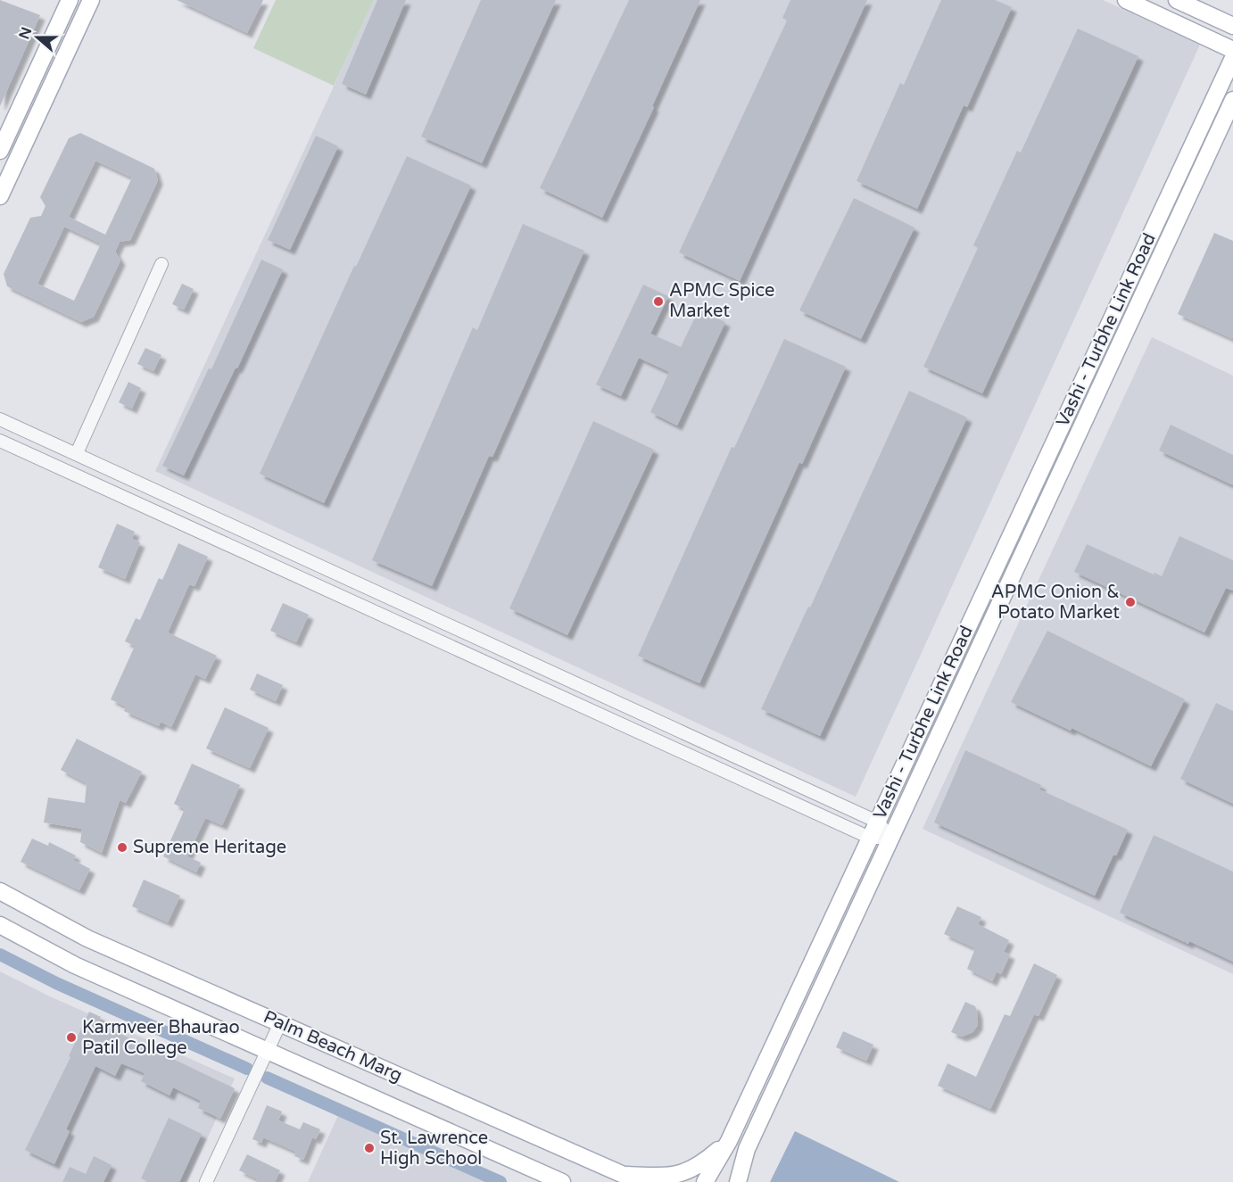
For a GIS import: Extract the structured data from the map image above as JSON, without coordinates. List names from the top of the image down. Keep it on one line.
{"streets":{"main road":["Vashi - Turbhe Link Road","Palm Beach Marg"]},"places":["APMC Spice Market","APMC Onion & Potato Market","Supreme Heritage","Karmveer Bhaurao Patil College","St. Lawrence High School"],"north":"left"}
